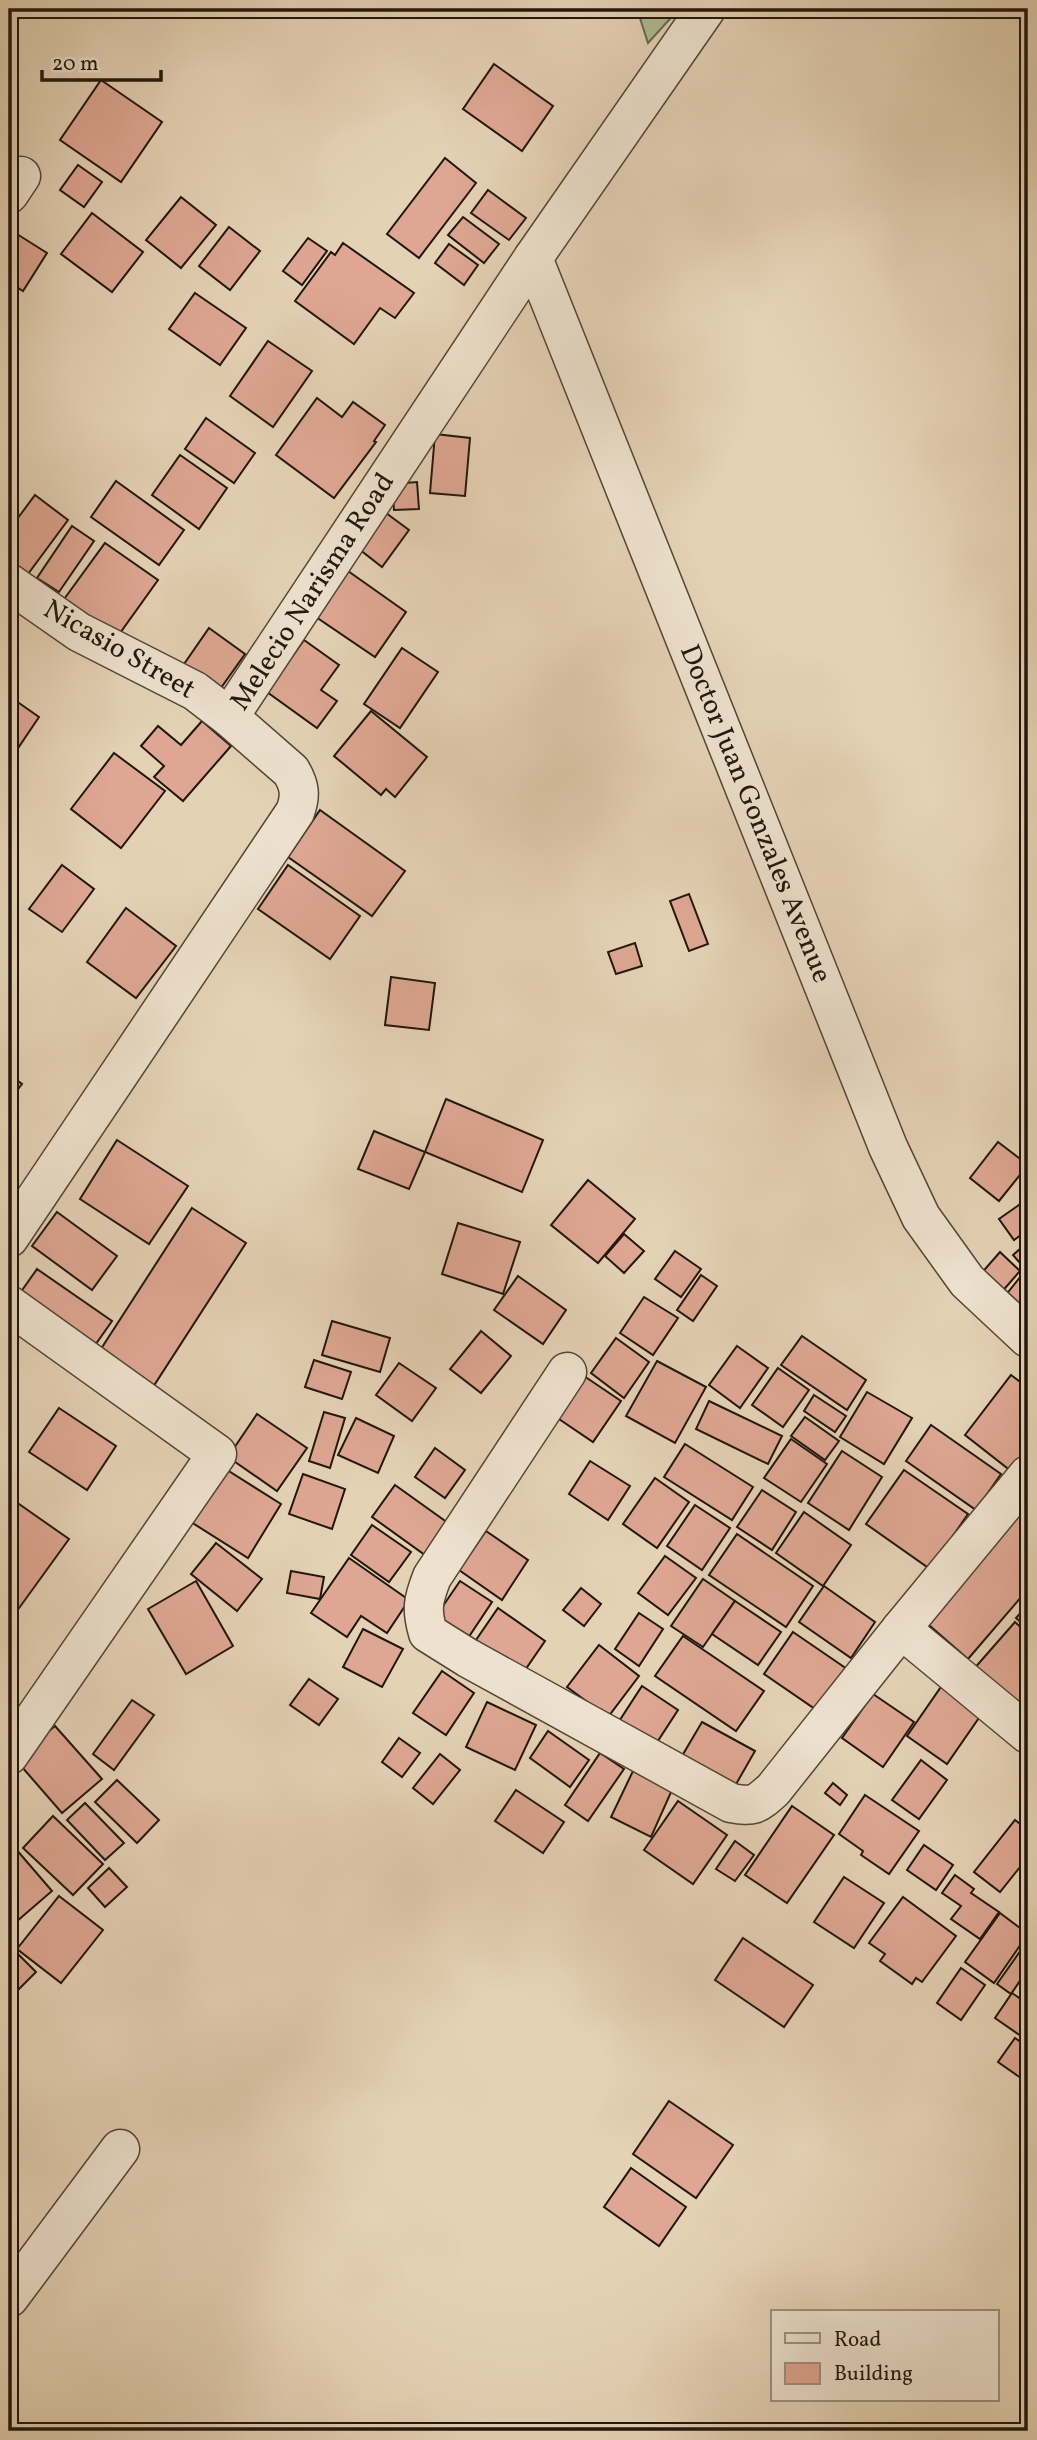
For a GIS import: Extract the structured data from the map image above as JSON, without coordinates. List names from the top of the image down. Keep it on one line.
{"streets":{"street":["Melecio Narisma Road","Nicasio Street","Doctor Juan Gonzales Avenue"]},"crossings":[["Melecio Narisma Road","Nicasio Street"],["Melecio Narisma Road","Doctor Juan Gonzales Avenue"]],"legend":["Road","Building"],"scale_bar":"20 m"}
